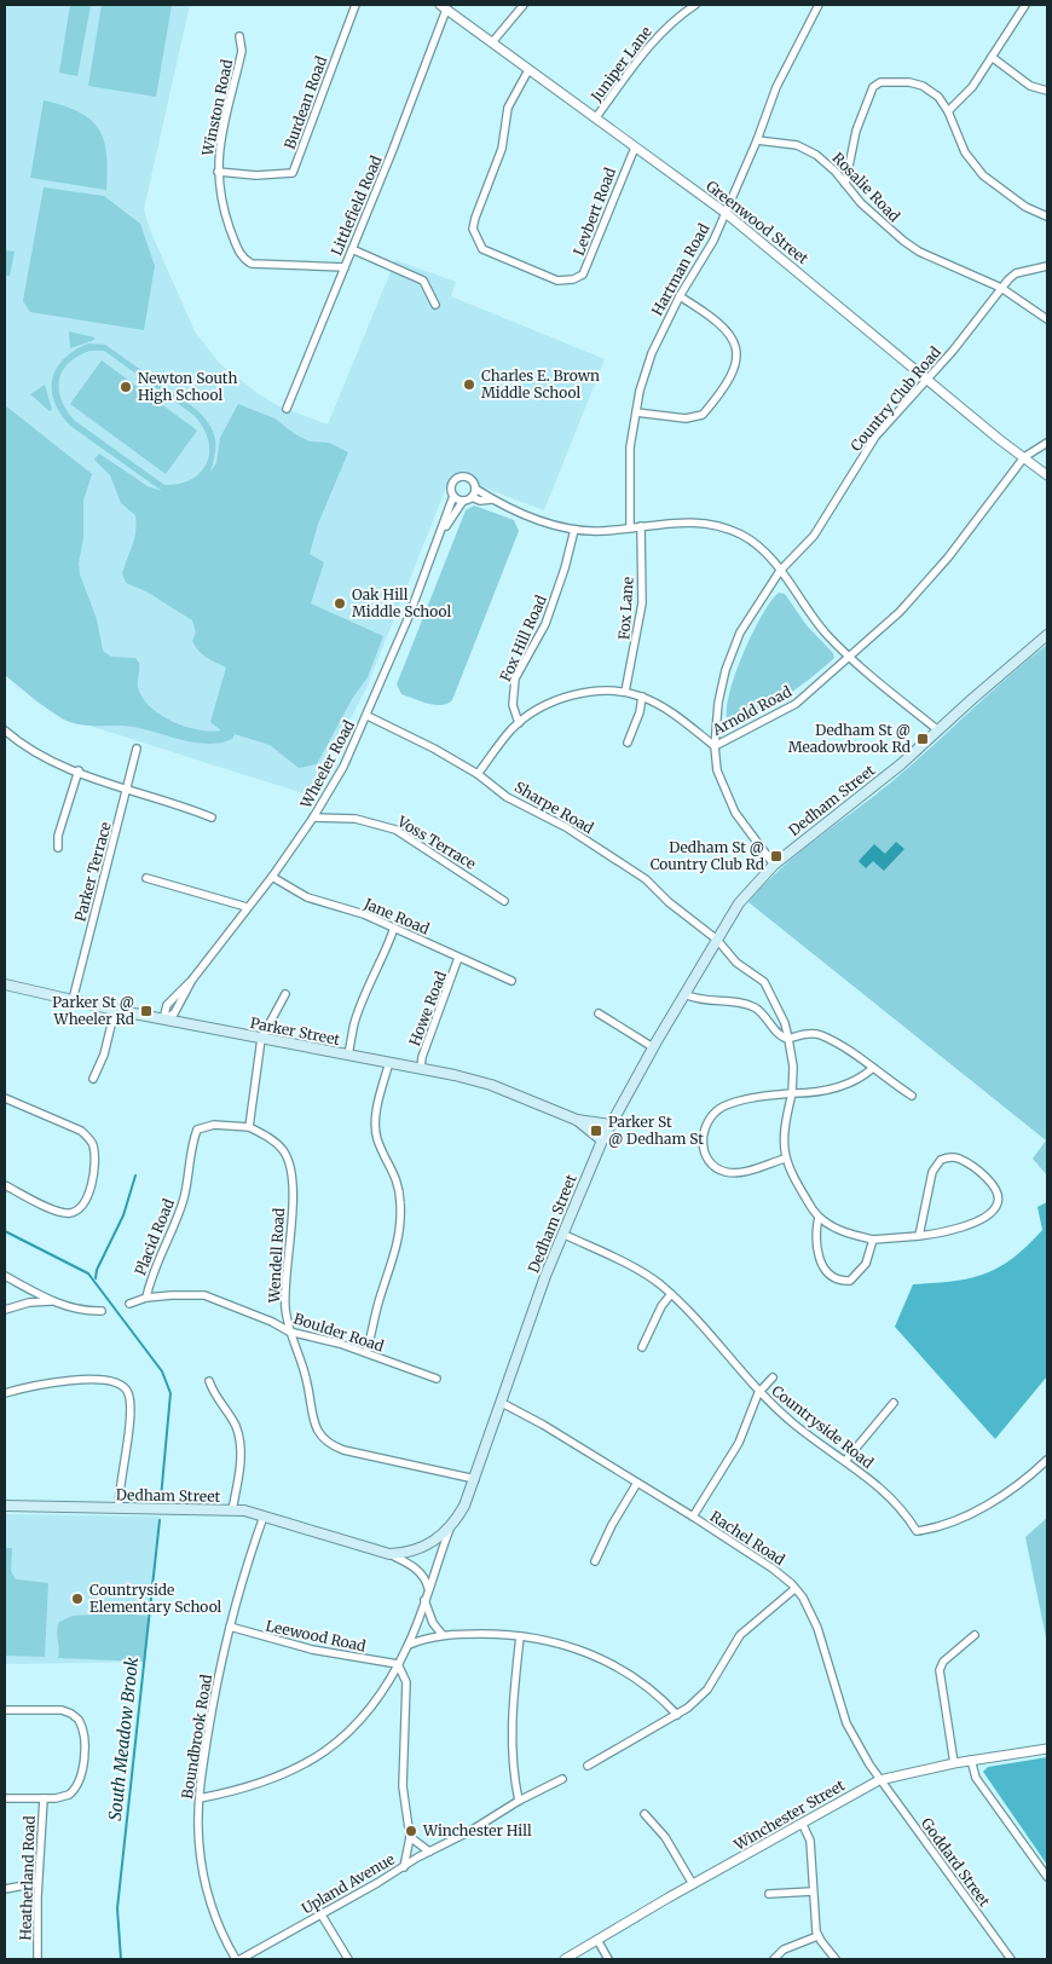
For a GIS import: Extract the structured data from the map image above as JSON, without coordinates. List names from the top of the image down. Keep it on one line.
{"streets":{"main road":["Dedham Street","Parker Street"],"street":["Juniper Lane","Burdean Road","Winston Road","Rosalie Road","Littlefield Road","Levbert Road","Greenwood Street","Hartman Road","Country Club Road","Fox Lane","Fox Hill Road","Arnold Road","Wheeler Road","Sharpe Road","Voss Terrace","Parker Terrace","Jane Road","Howe Road","Placid Road","Wendell Road","Boulder Road","Countryside Road","Rachel Road","Leewood Road","Boundbrook Road","Winchester Street","Goddard Street","Heatherland Road","Upland Avenue"]},"crossings":[["Juniper Lane","Greenwood Street"],["Burdean Road","Winston Road"],["Winston Road","Littlefield Road"],["Rosalie Road","Hartman Road"],["Rosalie Road","Country Club Road"],["Littlefield Road","Greenwood Street"],["Levbert Road","Greenwood Street"],["Greenwood Street","Hartman Road"],["Greenwood Street","Country Club Road"],["Greenwood Street","Arnold Road"],["Country Club Road","Arnold Road"],["Country Club Road","Dedham Street"],["Fox Lane","Arnold Road"],["Fox Hill Road","Arnold Road"],["Arnold Road","Sharpe Road"],["Wheeler Road","Sharpe Road"],["Wheeler Road","Voss Terrace"],["Wheeler Road","Jane Road"],["Wheeler Road","Parker Street"],["Dedham Street","Sharpe Road"],["Dedham Street","Parker Street"],["Dedham Street","Wendell Road"],["Dedham Street","Countryside Road"],["Dedham Street","Rachel Road"],["Dedham Street","Boundbrook Road"],["Parker Terrace","Parker Street"],["Jane Road","Howe Road"],["Howe Road","Parker Street"],["Placid Road","Wendell Road"],["Placid Road","Boulder Road"],["Wendell Road","Boulder Road"],["Rachel Road","Winchester Street"],["Rachel Road","Goddard Street"],["Leewood Road","Boundbrook Road"],["Boundbrook Road","Upland Avenue"],["Winchester Street","Goddard Street"]],"water":["South Meadow Brook"],"places":{"other":["Charles E. Brown Middle School","Newton South High School","Oak Hill Middle School","Countryside Elementary School","Winchester Hill"],"transit":["Dedham St @ Meadowbrook Rd","Dedham St @ Country Club Rd","Parker St @ Wheeler Rd","Parker St @ Dedham St"]}}
